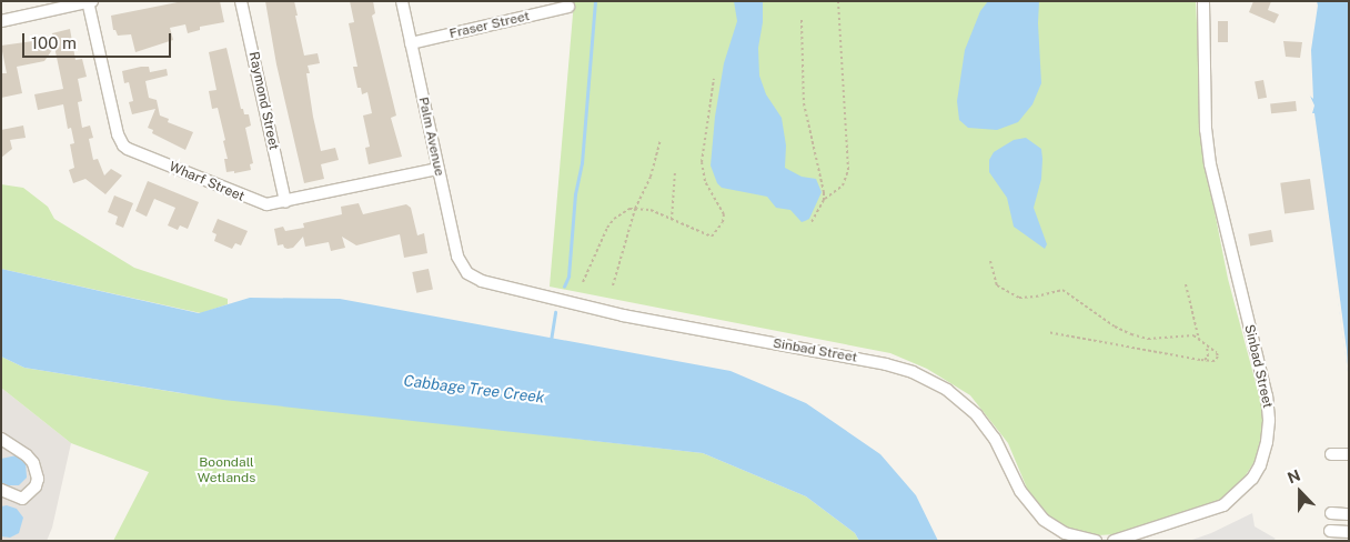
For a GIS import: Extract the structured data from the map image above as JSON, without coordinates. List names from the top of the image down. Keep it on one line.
{"streets":{"street":["Fraser Street","Raymond Street","Palm Avenue","Wharf Street","Sinbad Street"]},"crossings":[["Fraser Street","Palm Avenue"],["Raymond Street","Wharf Street"],["Palm Avenue","Wharf Street"],["Palm Avenue","Sinbad Street"]],"water":["Cabbage Tree Creek"],"parks":["Boondall Wetlands"],"scale_bar":"100 m","north":"top"}
